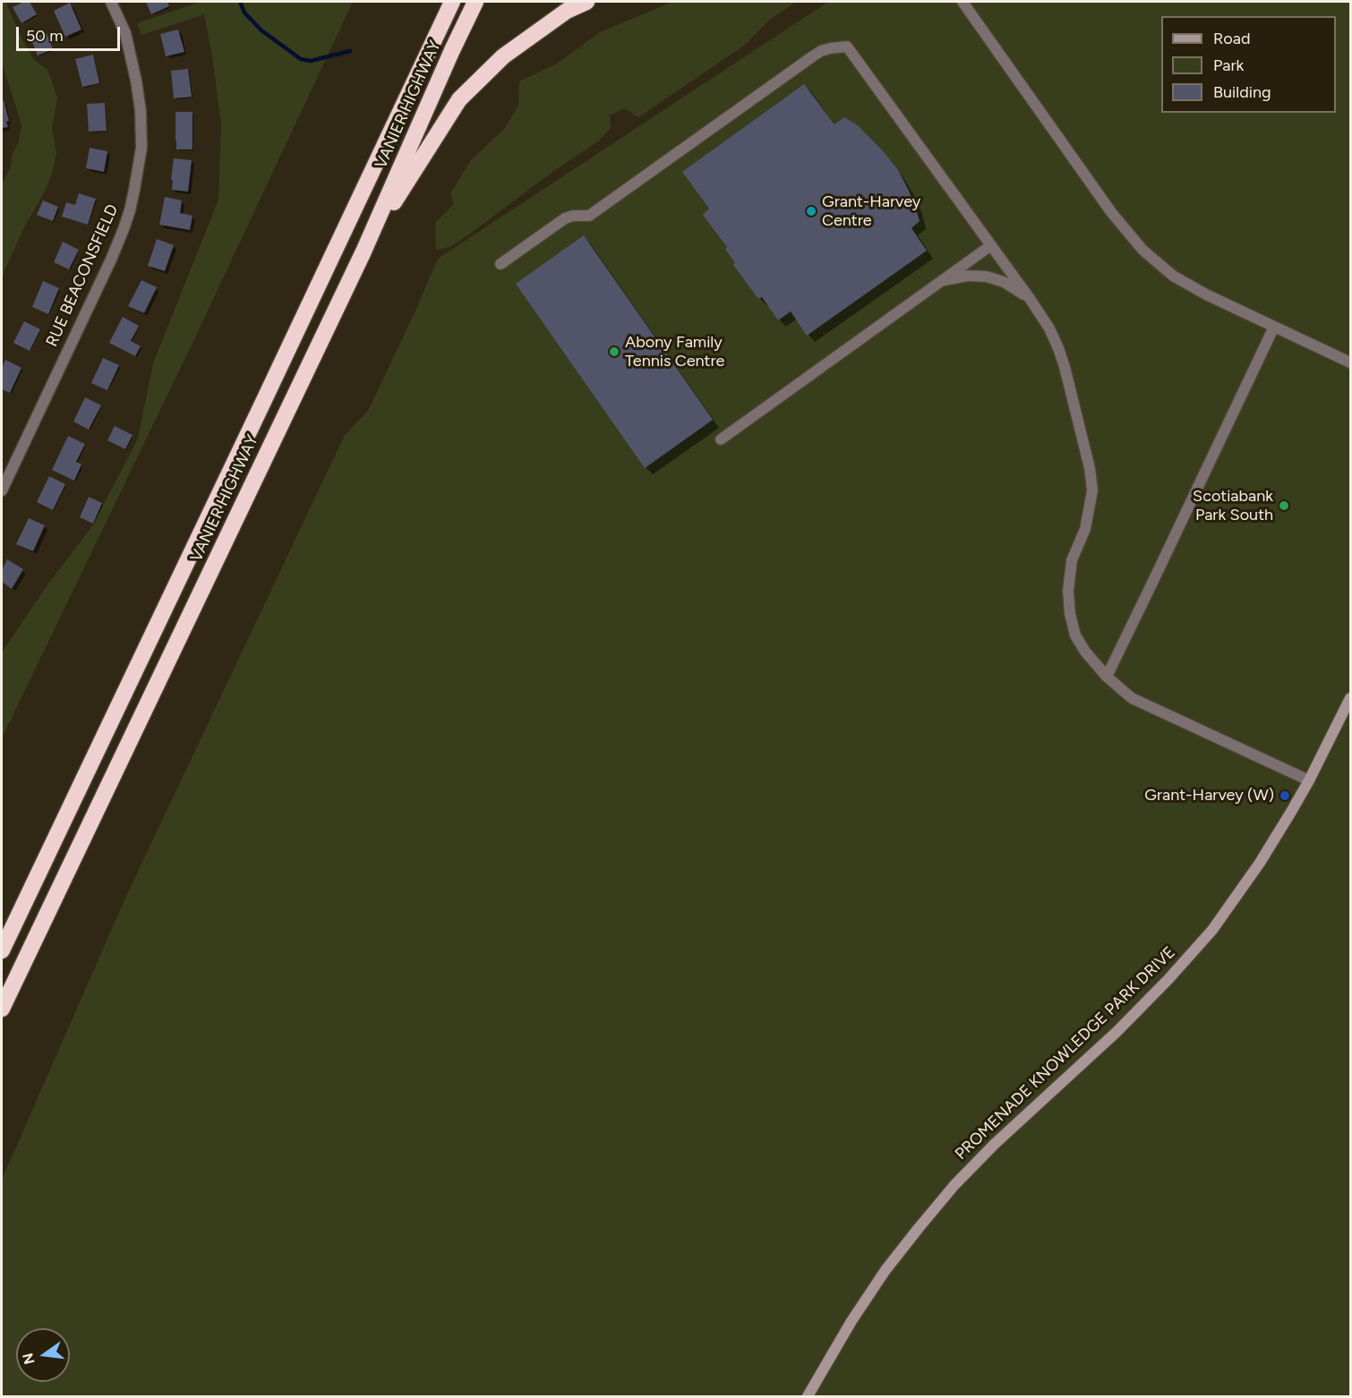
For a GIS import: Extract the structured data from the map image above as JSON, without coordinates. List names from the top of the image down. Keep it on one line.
{"streets":{"highway":["VANIER HIGHWAY"],"street":["RUE BEACONSFIELD","PROMENADE KNOWLEDGE PARK DRIVE"]},"places":["Grant-Harvey Centre","Abony Family Tennis Centre","Scotiabank Park South","Grant-Harvey (W)"],"legend":["Road","Park","Building"],"scale_bar":"50 m","north":"left"}
